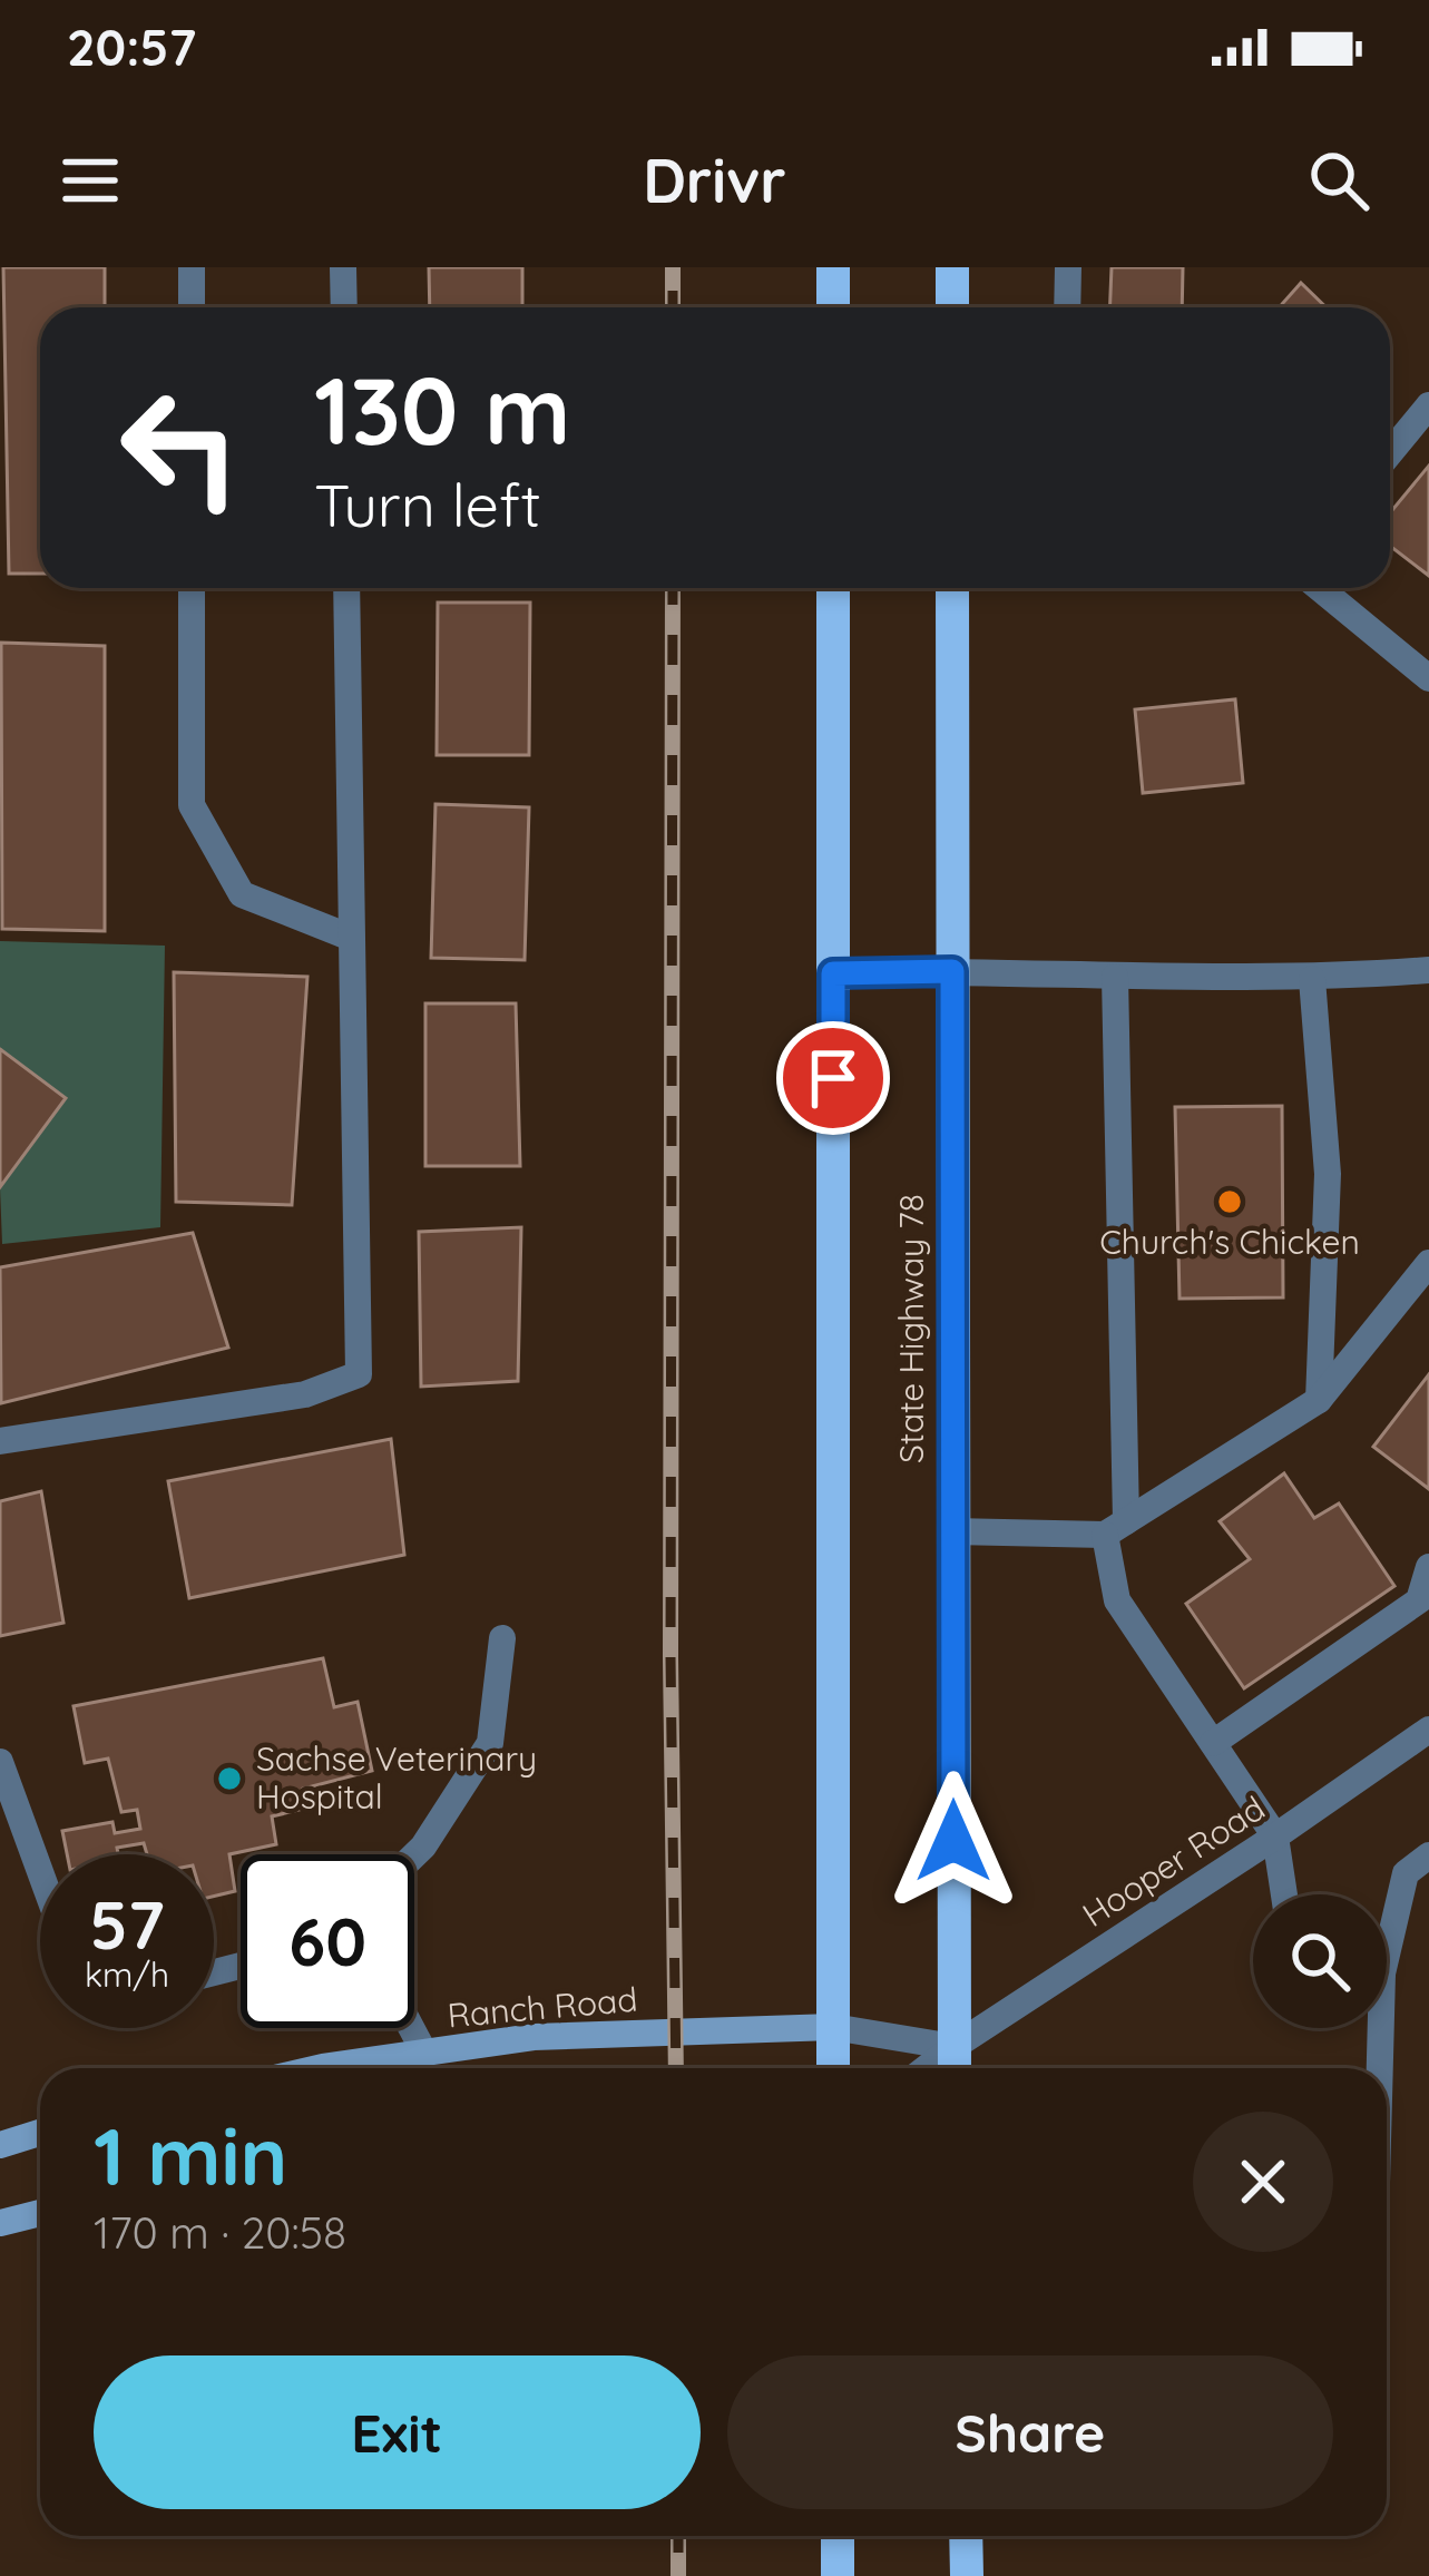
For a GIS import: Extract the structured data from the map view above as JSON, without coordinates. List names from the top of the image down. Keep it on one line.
{"streets":{"main road":["State Highway 78","Ranch Road"],"street":["Hooper Road"]},"crossings":[["State Highway 78","Hooper Road"]],"places":["Church's Chicken","Sachse Veterinary Hospital"],"page":{"status":"20:57","header":"Drivr","turn":["130 m","Turn left"],"speed":"57 km/h","limit":"60","heading":["1 min","170 m · 20:58"],"buttons":["Exit","Share"]}}
